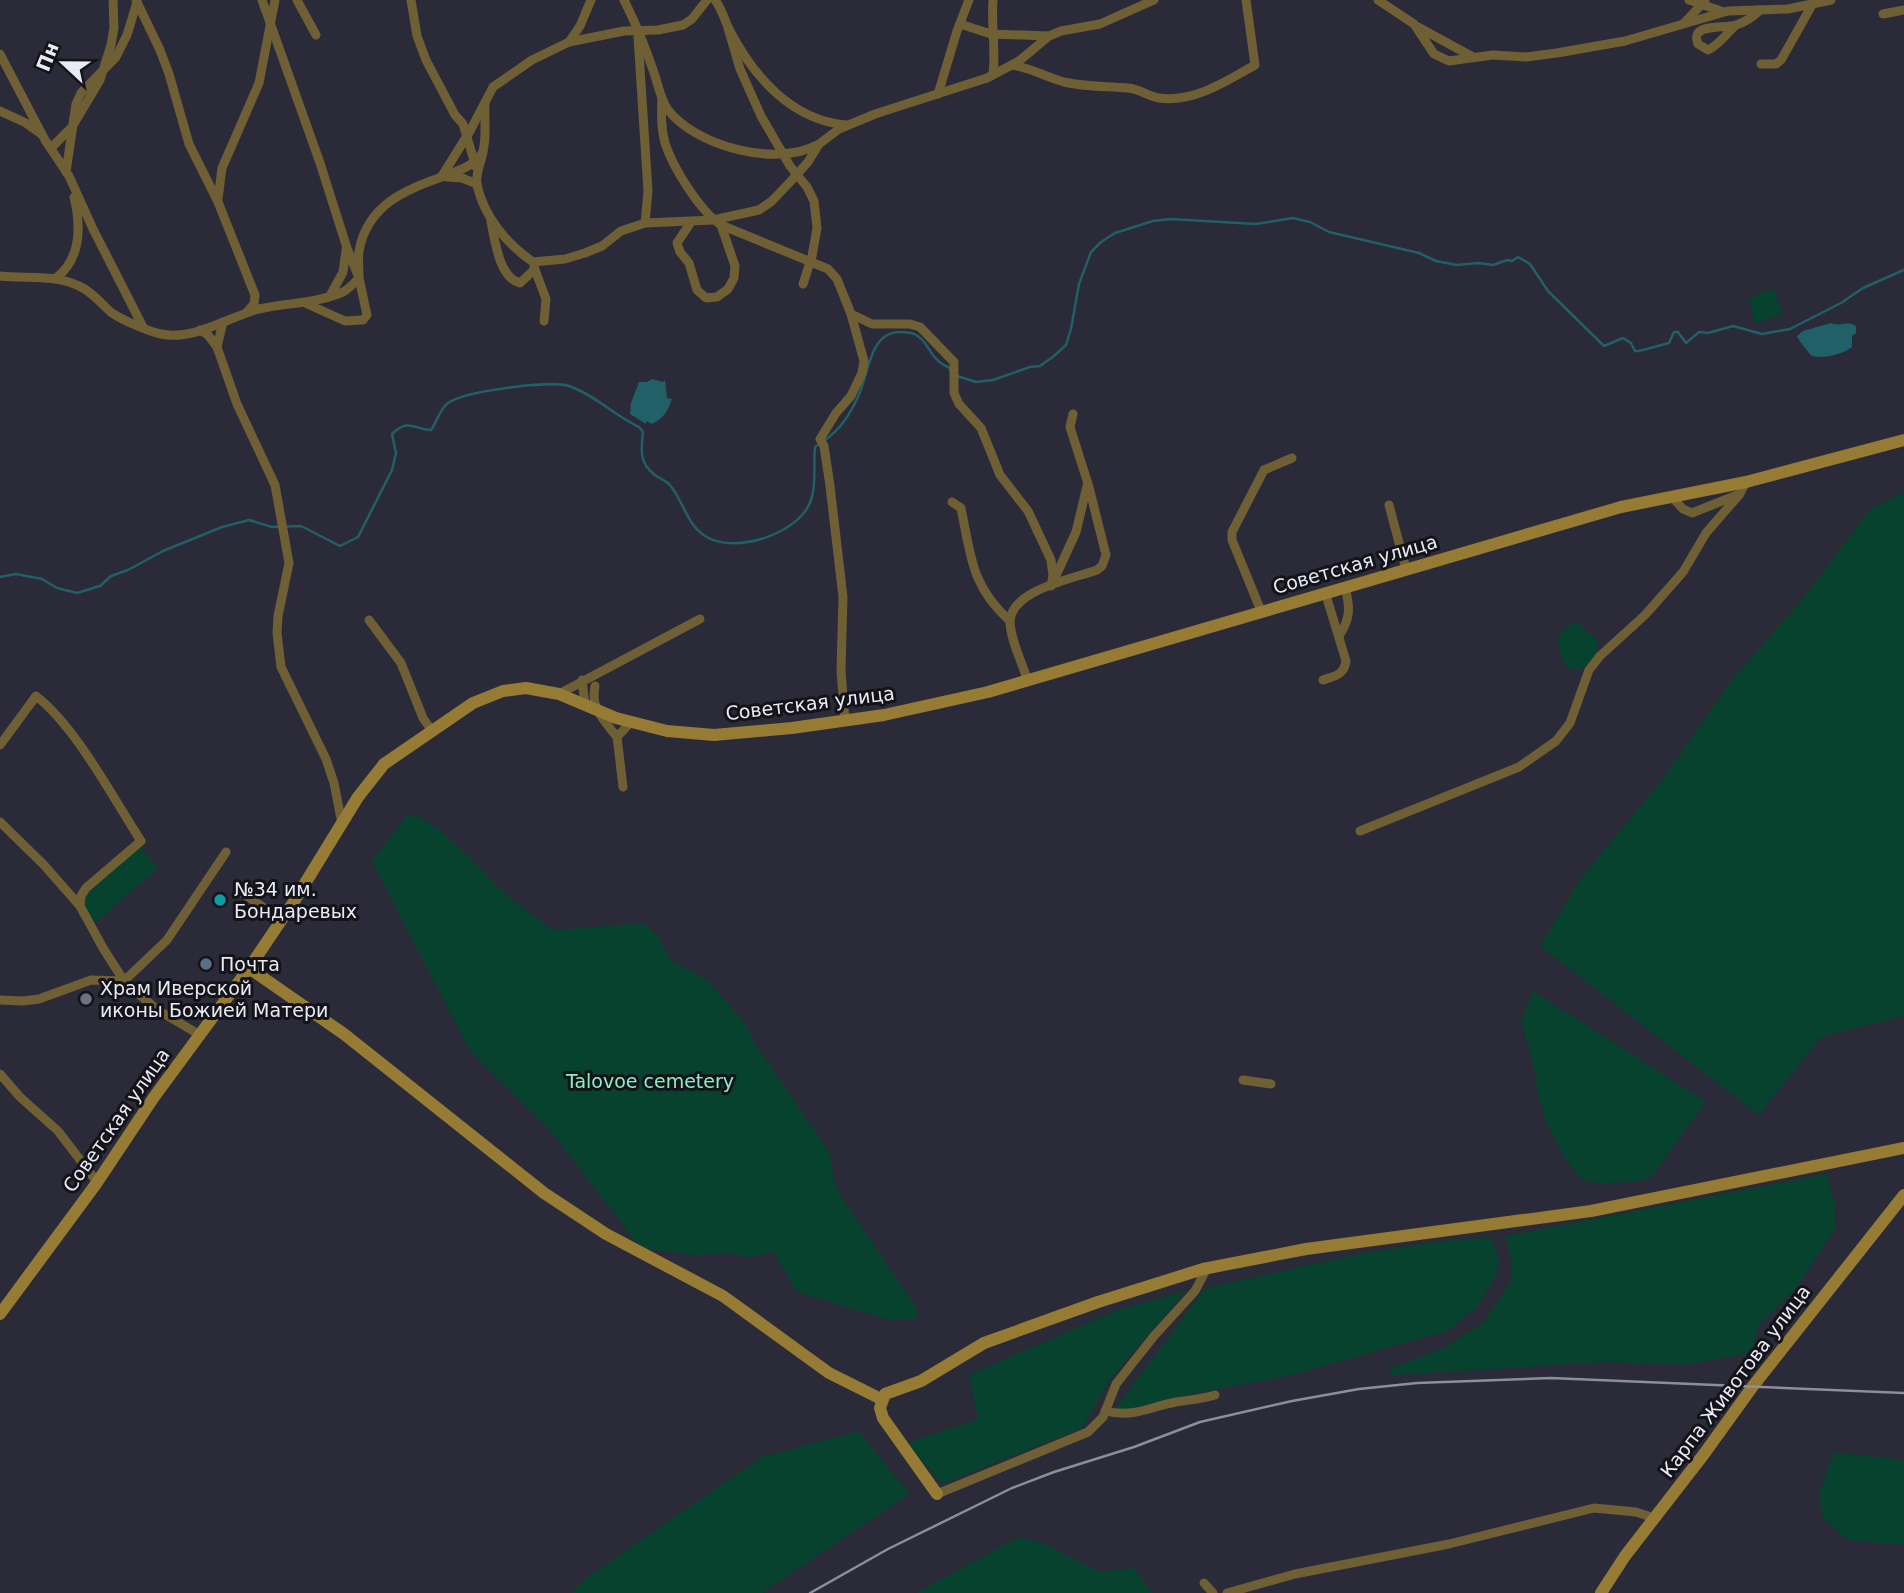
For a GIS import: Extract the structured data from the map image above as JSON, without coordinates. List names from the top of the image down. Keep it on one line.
{"streets":{"main road":["Советская улица","Карпа Животова улица"]},"parks":["Talovoe cemetery"],"places":["№34 им. Бондаревых","Почта","Храм Иверской иконы Божией Матери"],"north":"left"}
